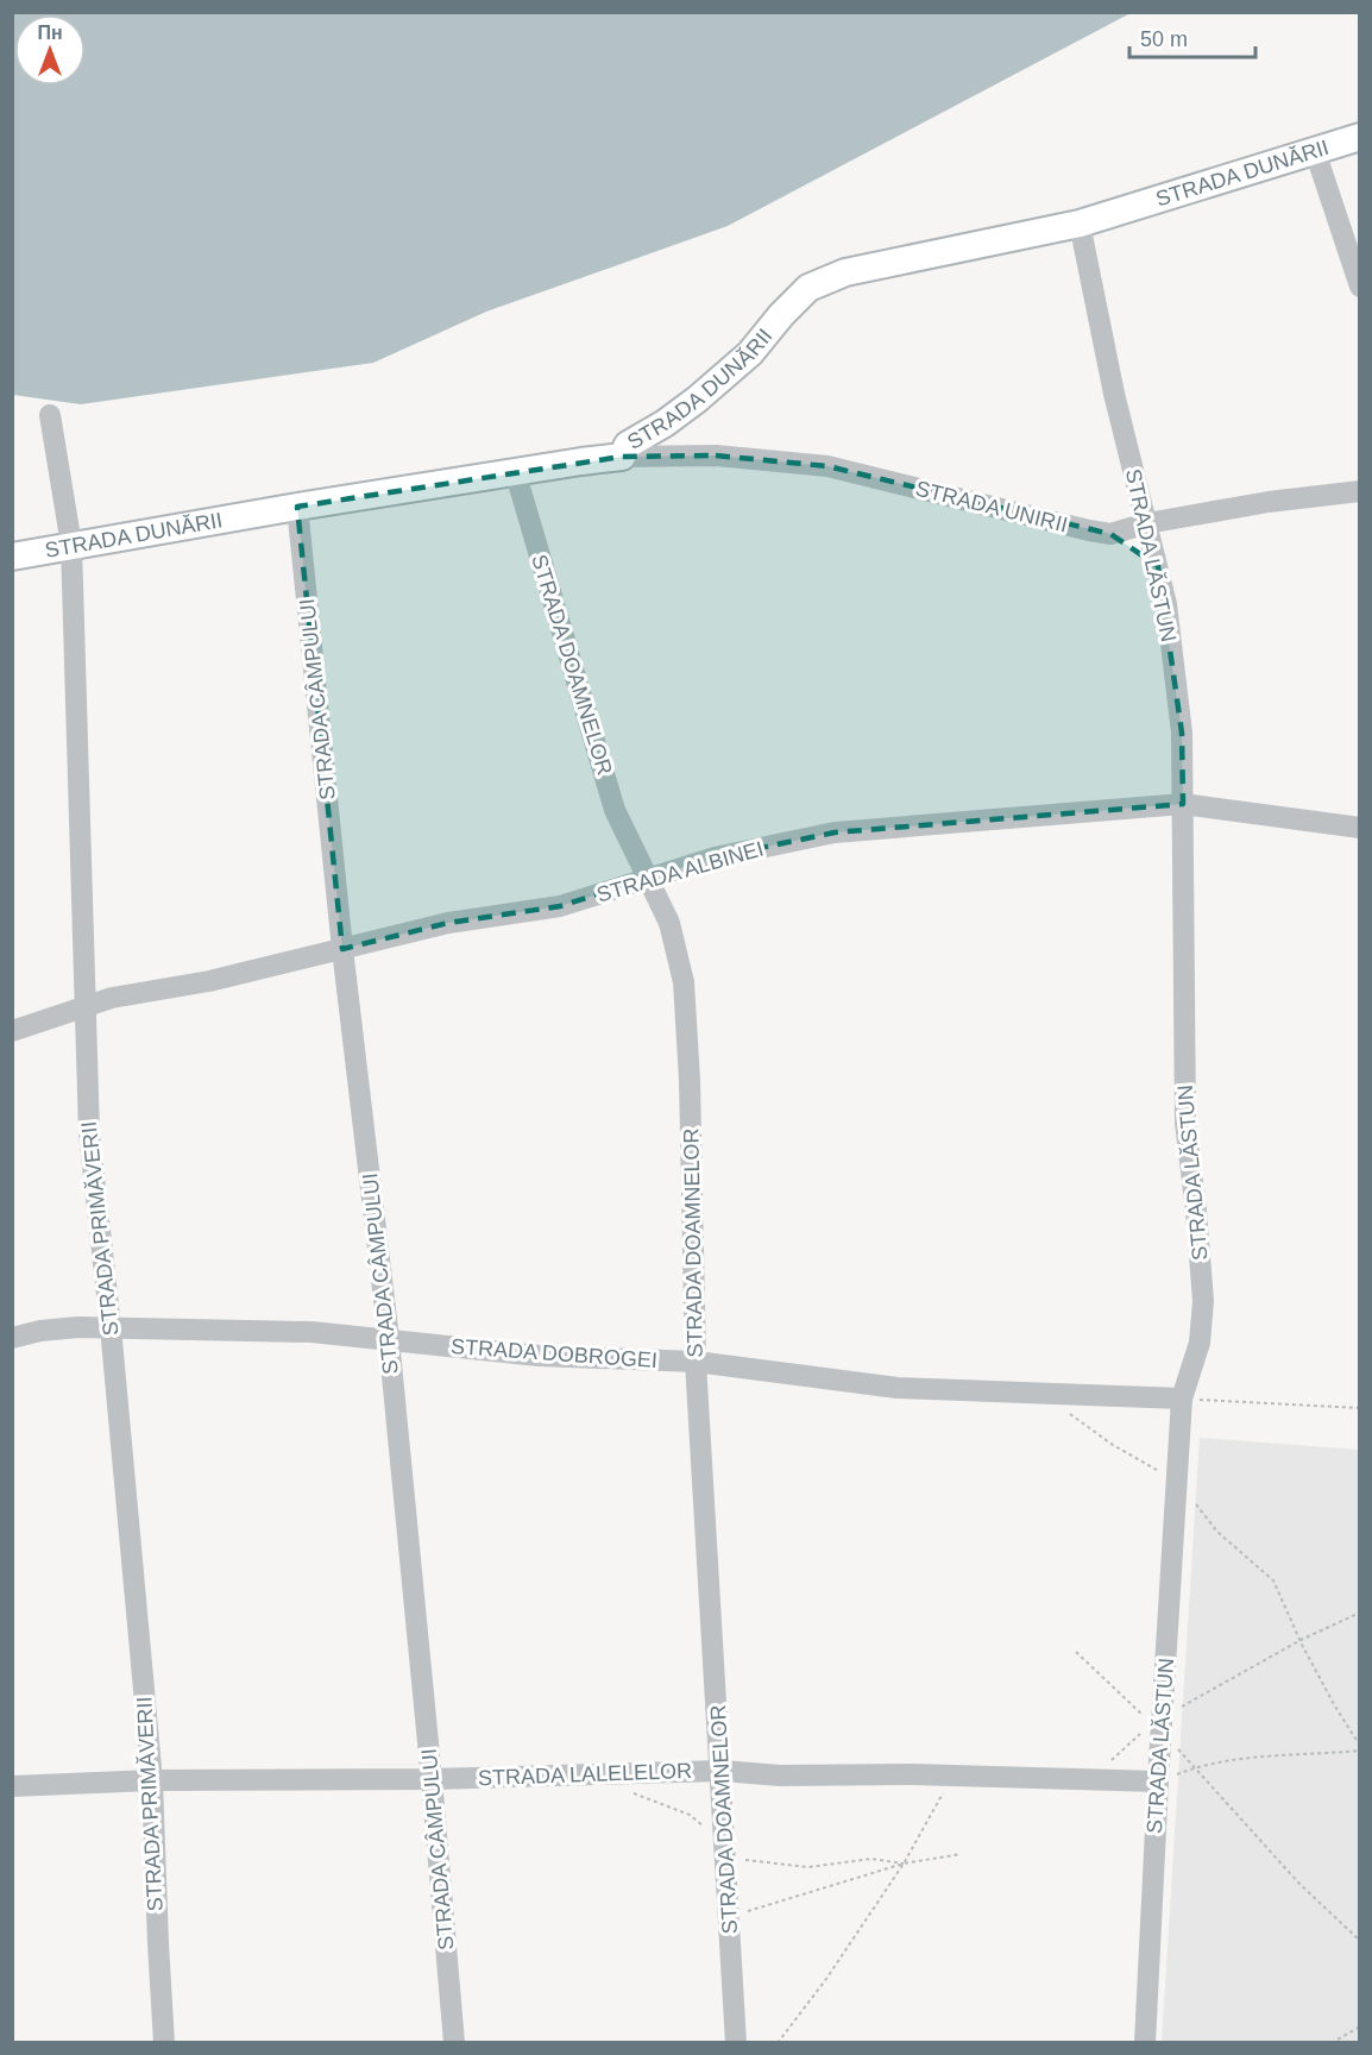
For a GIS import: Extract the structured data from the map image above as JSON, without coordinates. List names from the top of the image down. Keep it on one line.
{"streets":{"main road":["STRADA DUNĂRII"],"street":["STRADA UNIRII","STRADA LĂSTUN","STRADA DOAMNELOR","STRADA CÂMPULUI","STRADA ALBINEI","STRADA PRIMĂVERII","STRADA DOBROGEI","STRADA LALELELOR"]},"crossings":[["STRADA DUNĂRII","STRADA UNIRII"],["STRADA DUNĂRII","STRADA LĂSTUN"],["STRADA DUNĂRII","STRADA DOAMNELOR"],["STRADA DUNĂRII","STRADA CÂMPULUI"],["STRADA DUNĂRII","STRADA PRIMĂVERII"],["STRADA UNIRII","STRADA LĂSTUN"],["STRADA LĂSTUN","STRADA ALBINEI"],["STRADA LĂSTUN","STRADA DOBROGEI"],["STRADA LĂSTUN","STRADA LALELELOR"],["STRADA DOAMNELOR","STRADA ALBINEI"],["STRADA DOAMNELOR","STRADA DOBROGEI"],["STRADA DOAMNELOR","STRADA LALELELOR"],["STRADA CÂMPULUI","STRADA ALBINEI"],["STRADA CÂMPULUI","STRADA DOBROGEI"],["STRADA CÂMPULUI","STRADA LALELELOR"],["STRADA ALBINEI","STRADA PRIMĂVERII"],["STRADA PRIMĂVERII","STRADA DOBROGEI"],["STRADA PRIMĂVERII","STRADA LALELELOR"]],"scale_bar":"50 m","north":"top"}
